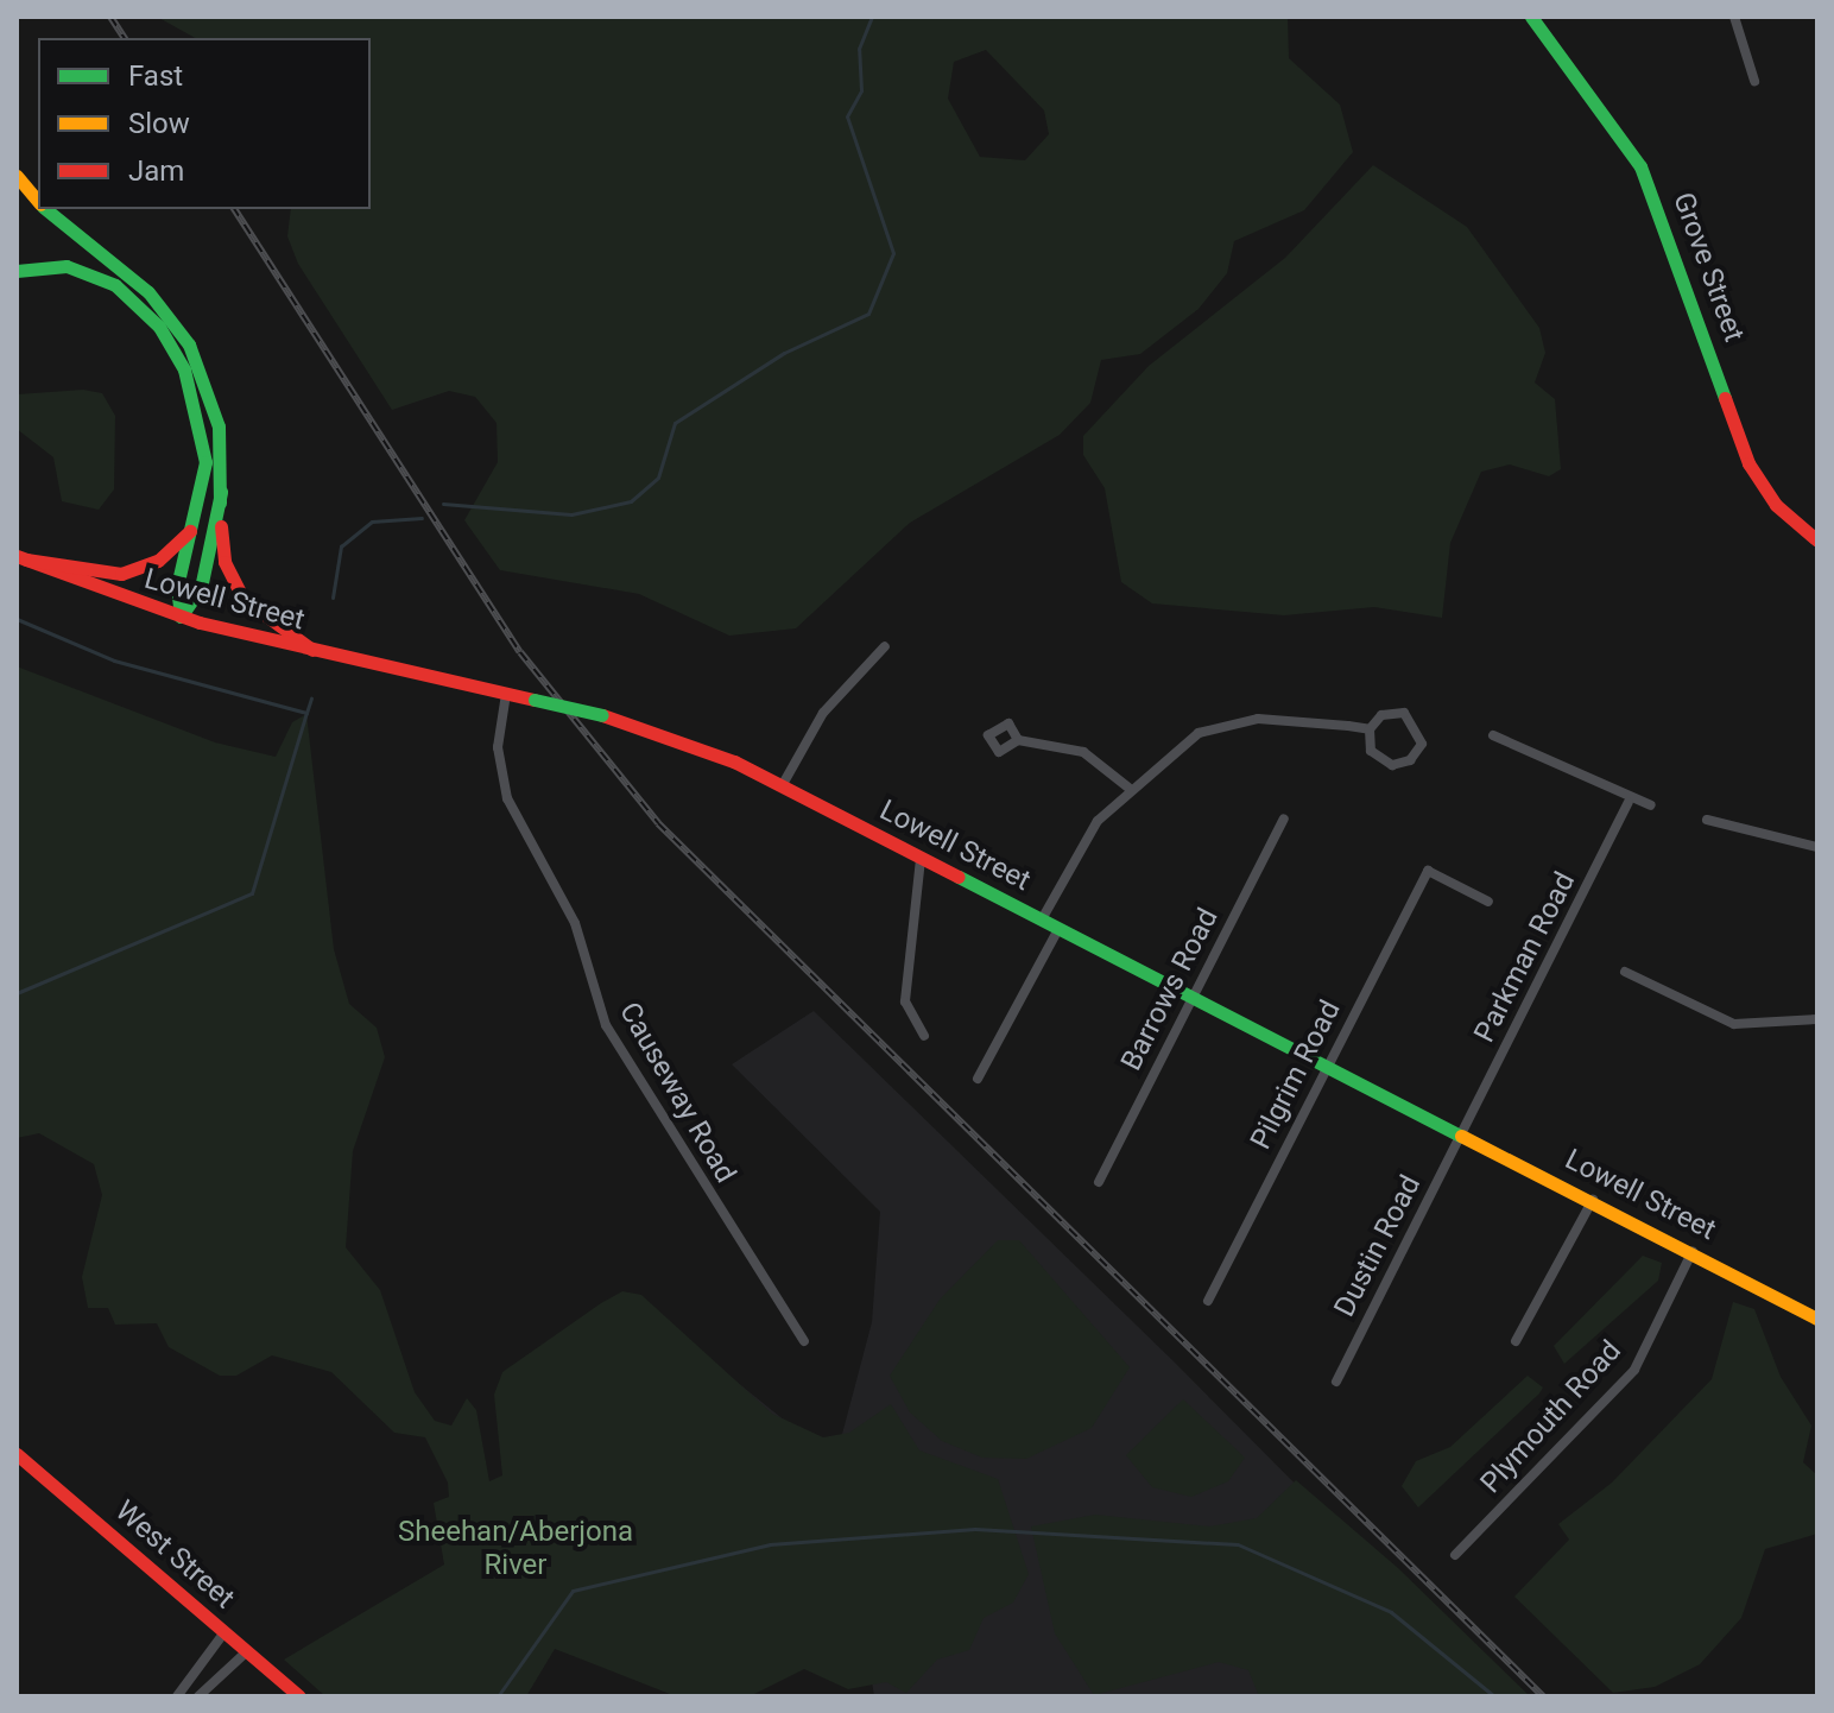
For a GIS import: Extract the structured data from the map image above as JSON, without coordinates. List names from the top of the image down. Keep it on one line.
{"streets":{"main road":["Grove Street","Lowell Street","West Street"],"street":["Parkman Road","Barrows Road","Pilgrim Road","Causeway Road","Dustin Road","Plymouth Road"]},"crossings":[["Lowell Street","Parkman Road"],["Lowell Street","Barrows Road"],["Lowell Street","Pilgrim Road"],["Lowell Street","Causeway Road"],["Lowell Street","Dustin Road"],["Lowell Street","Plymouth Road"],["Parkman Road","Dustin Road"]],"parks":["Sheehan/Aberjona River"],"legend":["Fast","Slow","Jam"]}
